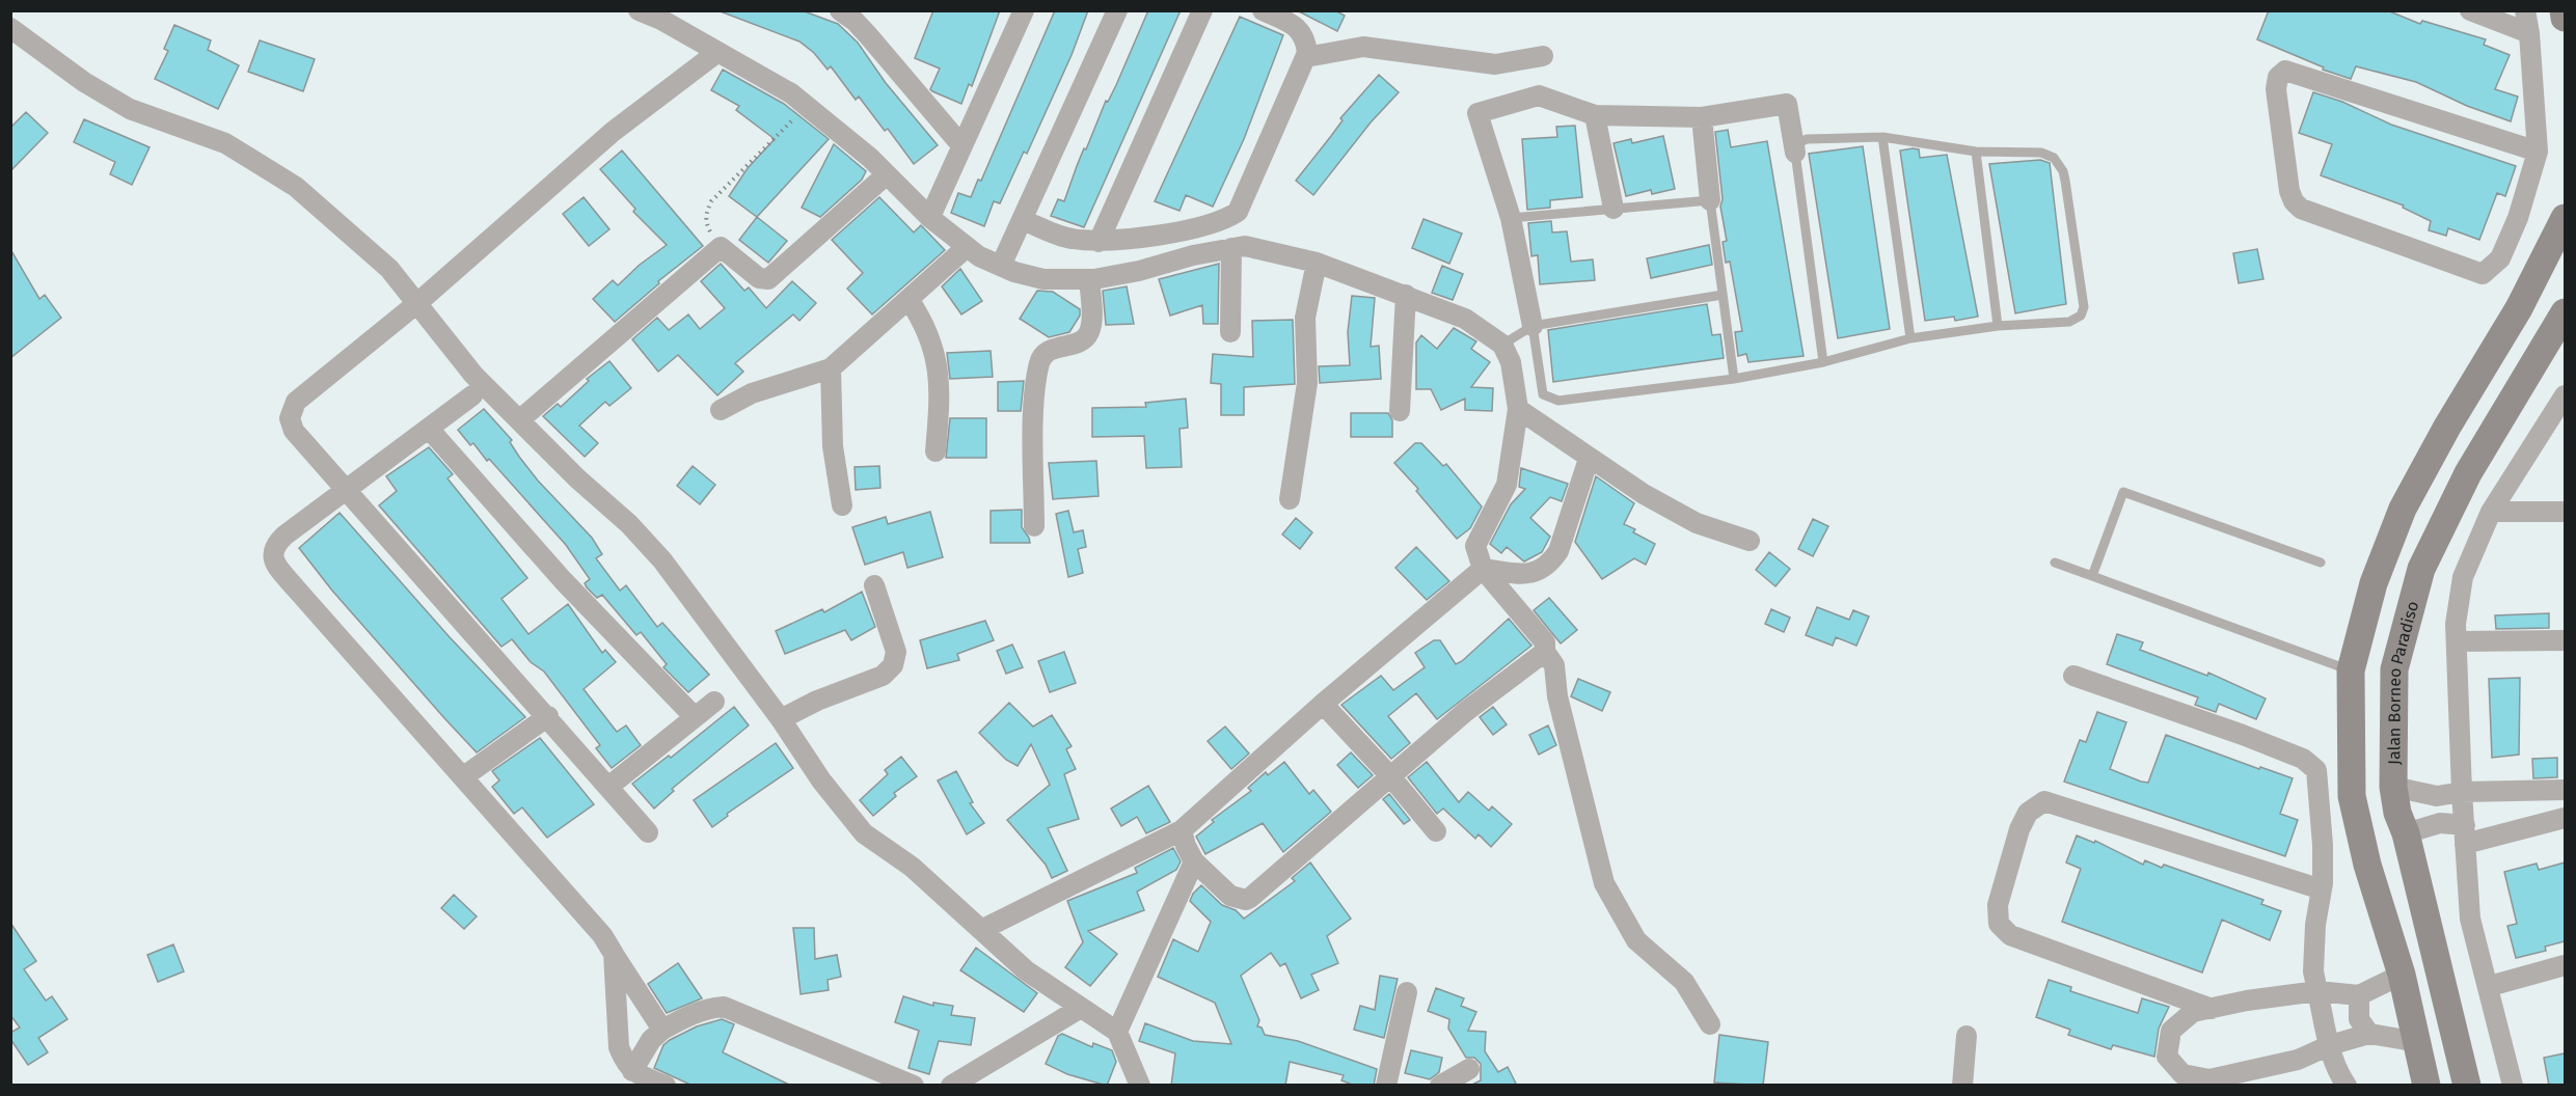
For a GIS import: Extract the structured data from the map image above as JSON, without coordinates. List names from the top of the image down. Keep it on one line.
{"streets":{"street":["Jalan Borneo Paradiso"]}}
